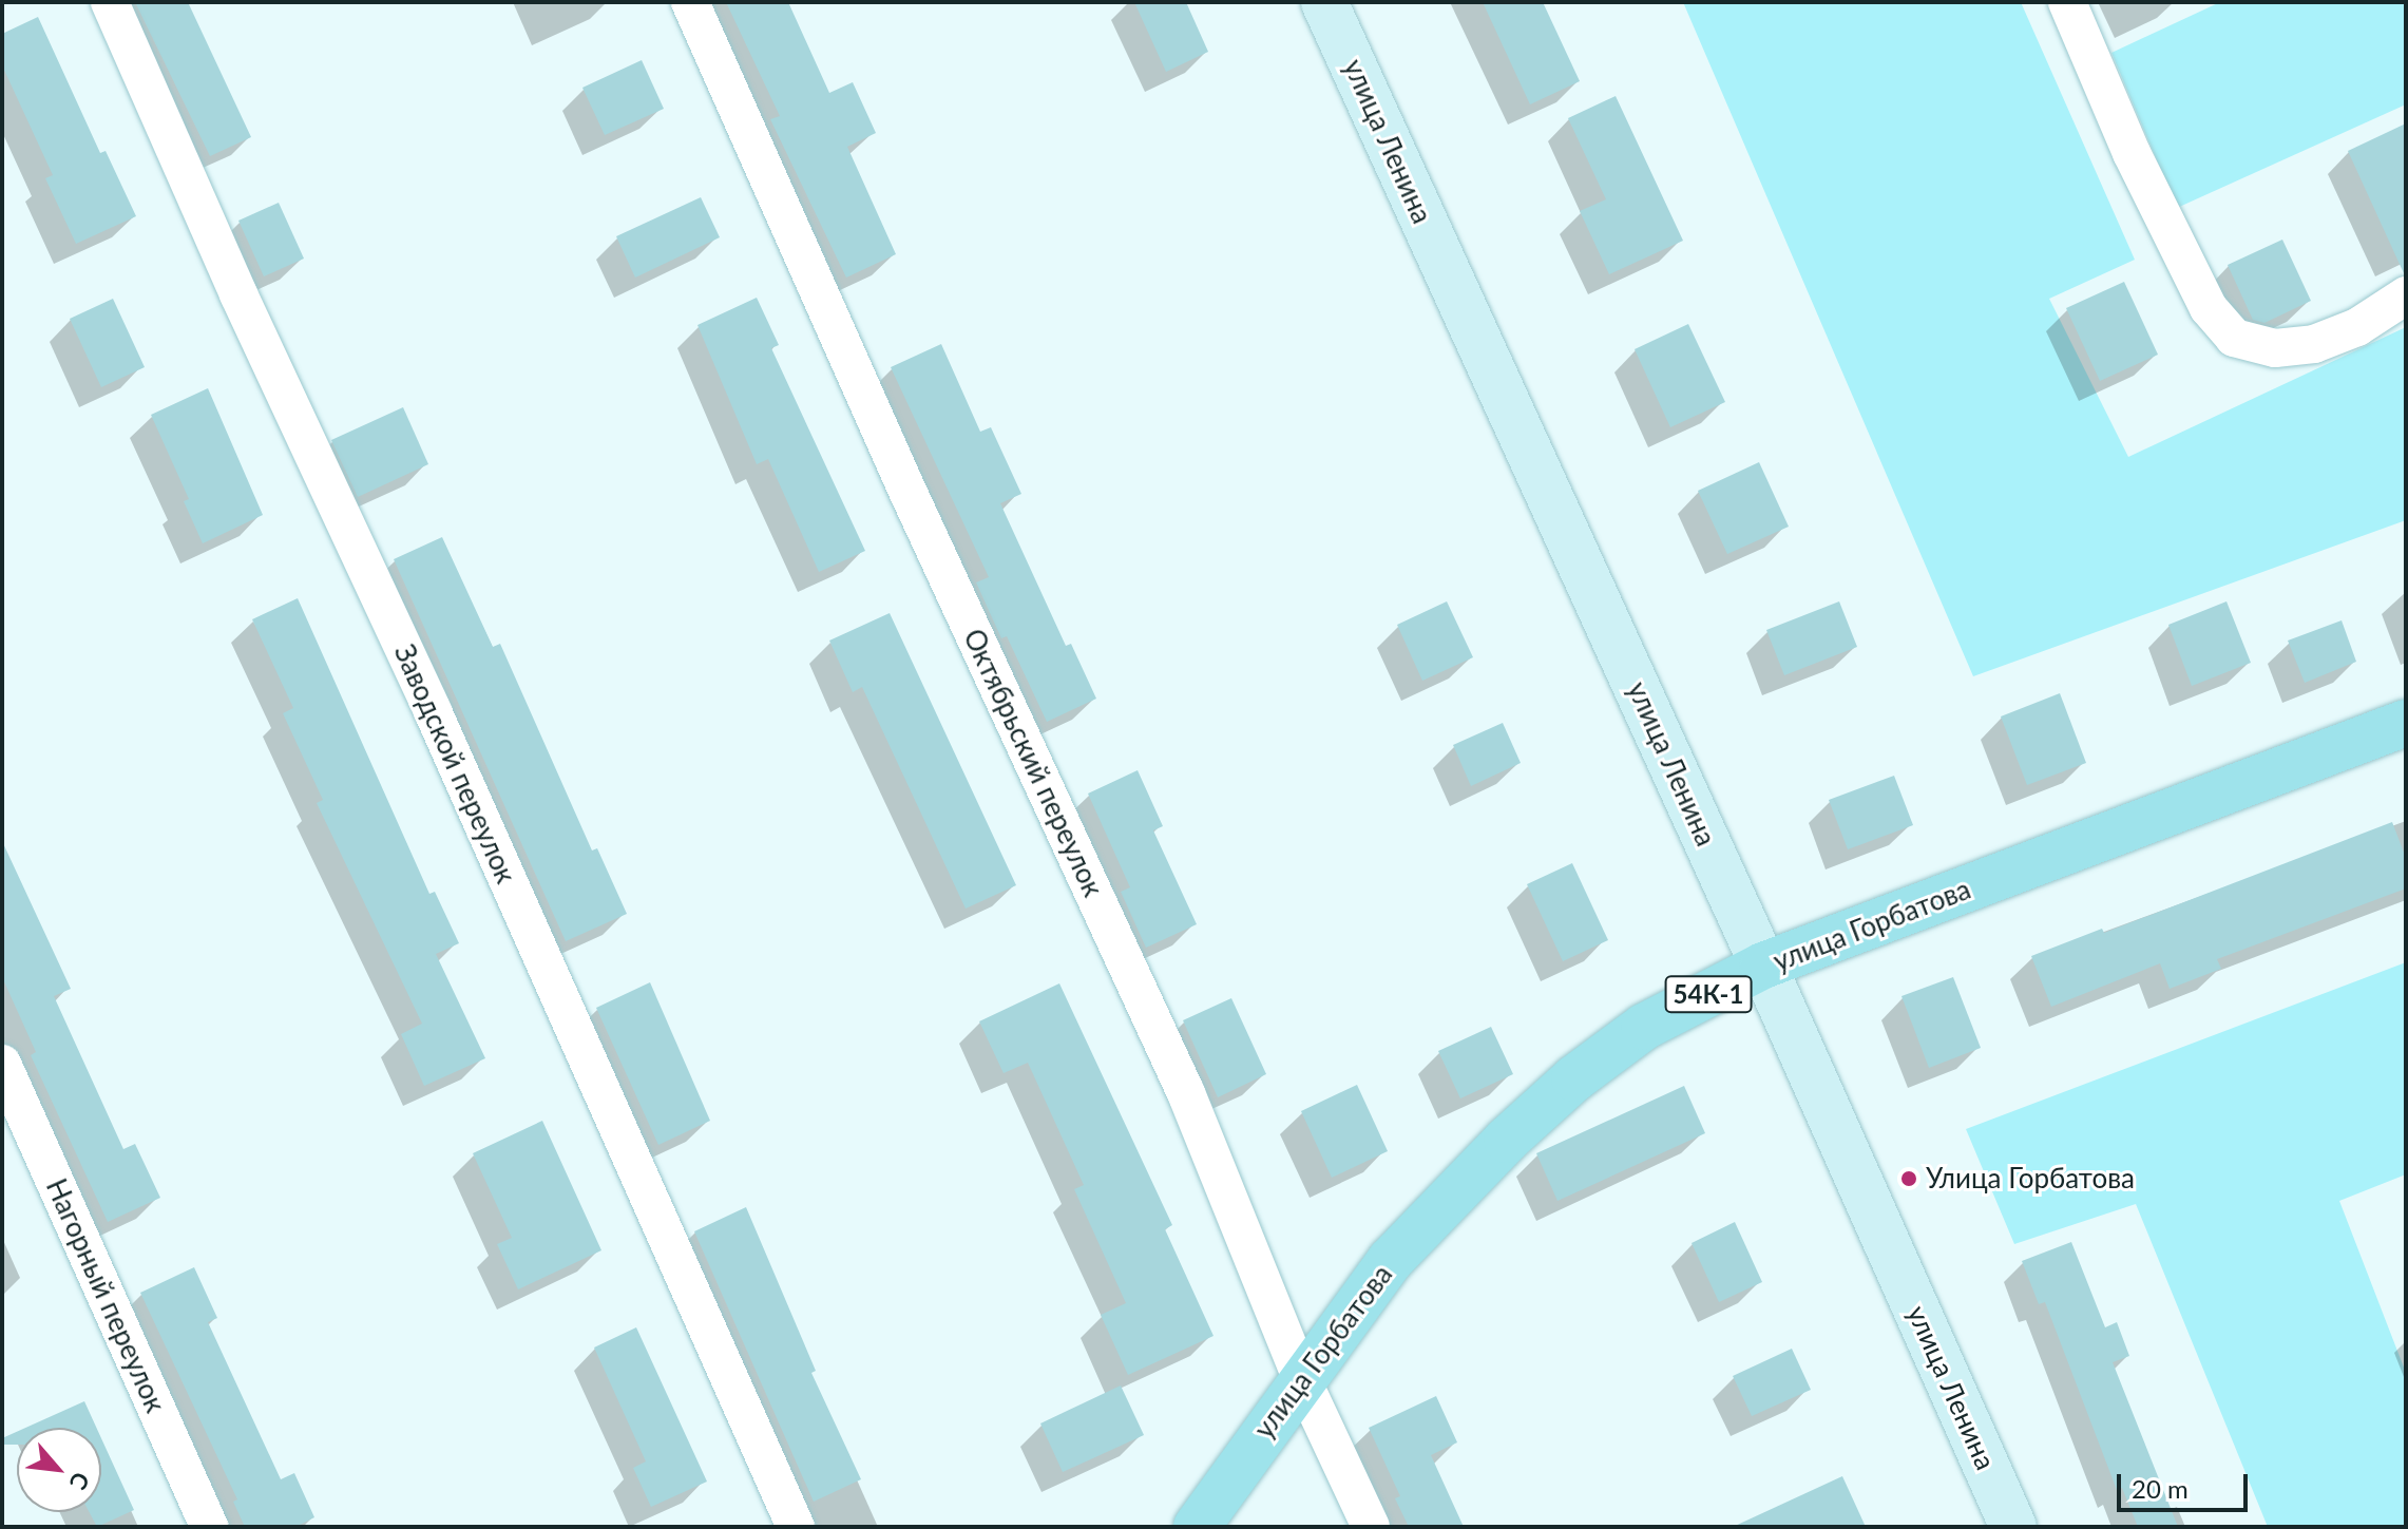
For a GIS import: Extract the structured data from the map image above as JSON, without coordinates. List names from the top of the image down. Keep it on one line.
{"streets":{"main road":["улица Ленина","улица Горбатова","54К-1"],"street":["Октябрьский переулок","Заводской переулок","Нагорный переулок"]},"crossings":[["улица Ленина","улица Горбатова"],["Октябрьский переулок","улица Горбатова"]],"places":["Улица Горбатова"],"scale_bar":"20 m","north":"bottom right"}
